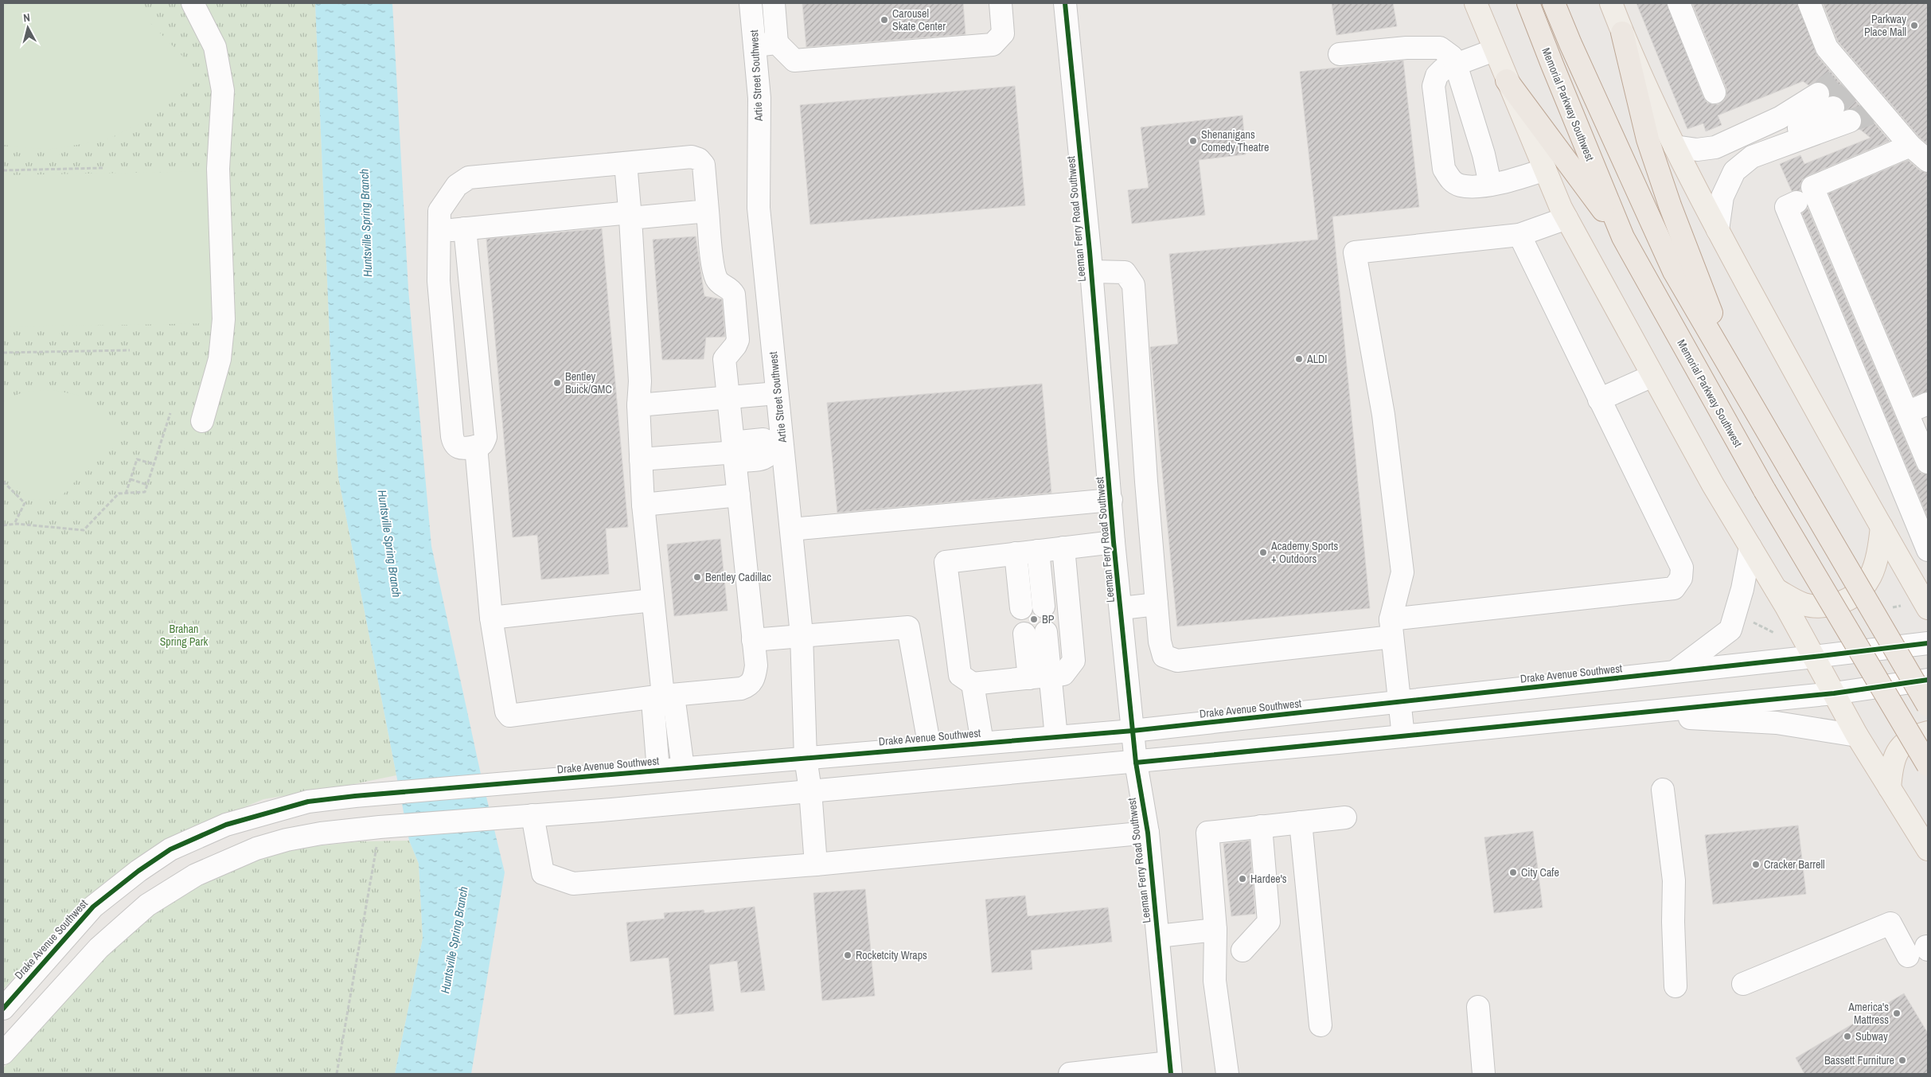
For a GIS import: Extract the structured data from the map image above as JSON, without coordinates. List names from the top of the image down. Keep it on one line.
{"streets":{"highway":["Memorial Parkway Southwest"],"street":["Artie Street Southwest","Leeman Ferry Road Southwest","Drake Avenue Southwest"]},"crossings":[["Artie Street Southwest","Drake Avenue Southwest"],["Leeman Ferry Road Southwest","Drake Avenue Southwest"]],"water":["Huntsville Spring Branch"],"parks":["Brahan Spring Park"],"places":["Carousel Skate Center","Parkway Place Mall","Shenanigans Comedy Theatre","ALDI","Bentley Buick/GMC","Academy Sports + Outdoors","Bentley Cadillac","BP","Cracker Barrell","City Cafe","Hardee's","Rocketcity Wraps","America's Mattress","Subway","Bassett Furniture"],"north":"top"}
